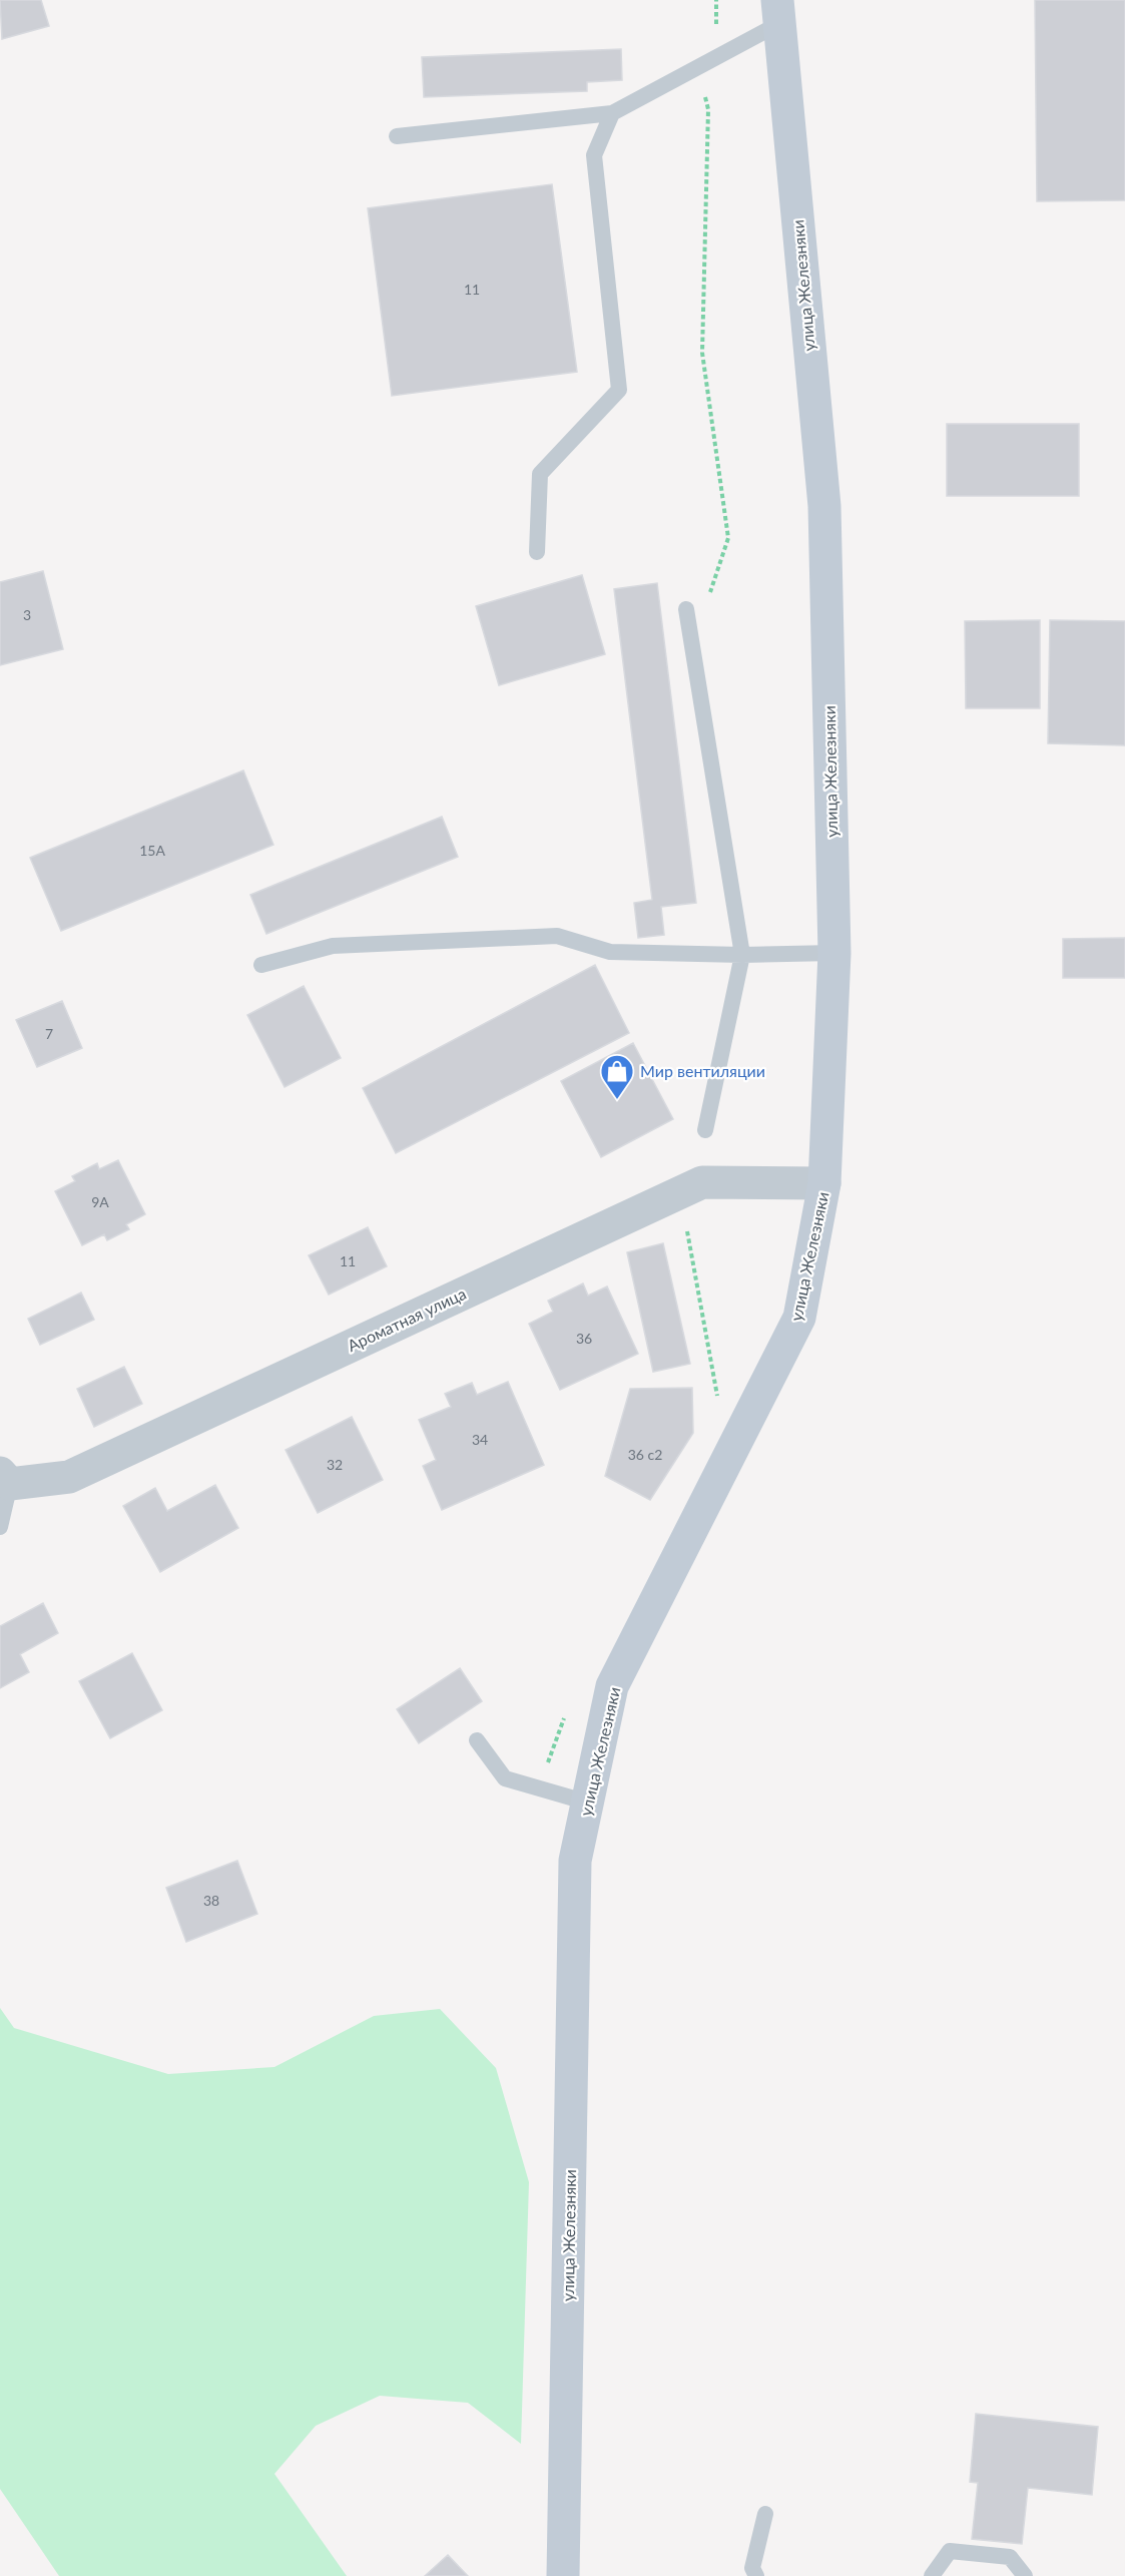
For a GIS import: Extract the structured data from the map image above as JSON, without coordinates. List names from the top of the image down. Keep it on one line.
{"streets":{"street":["улица Железняки","Ароматная улица"]},"crossings":[["улица Железняки","Ароматная улица"]],"places":{"shop":["Мир вентиляции"]},"house_numbers":["11","3","15А","7","9А","11","36","34","36 с2","32","38"]}
